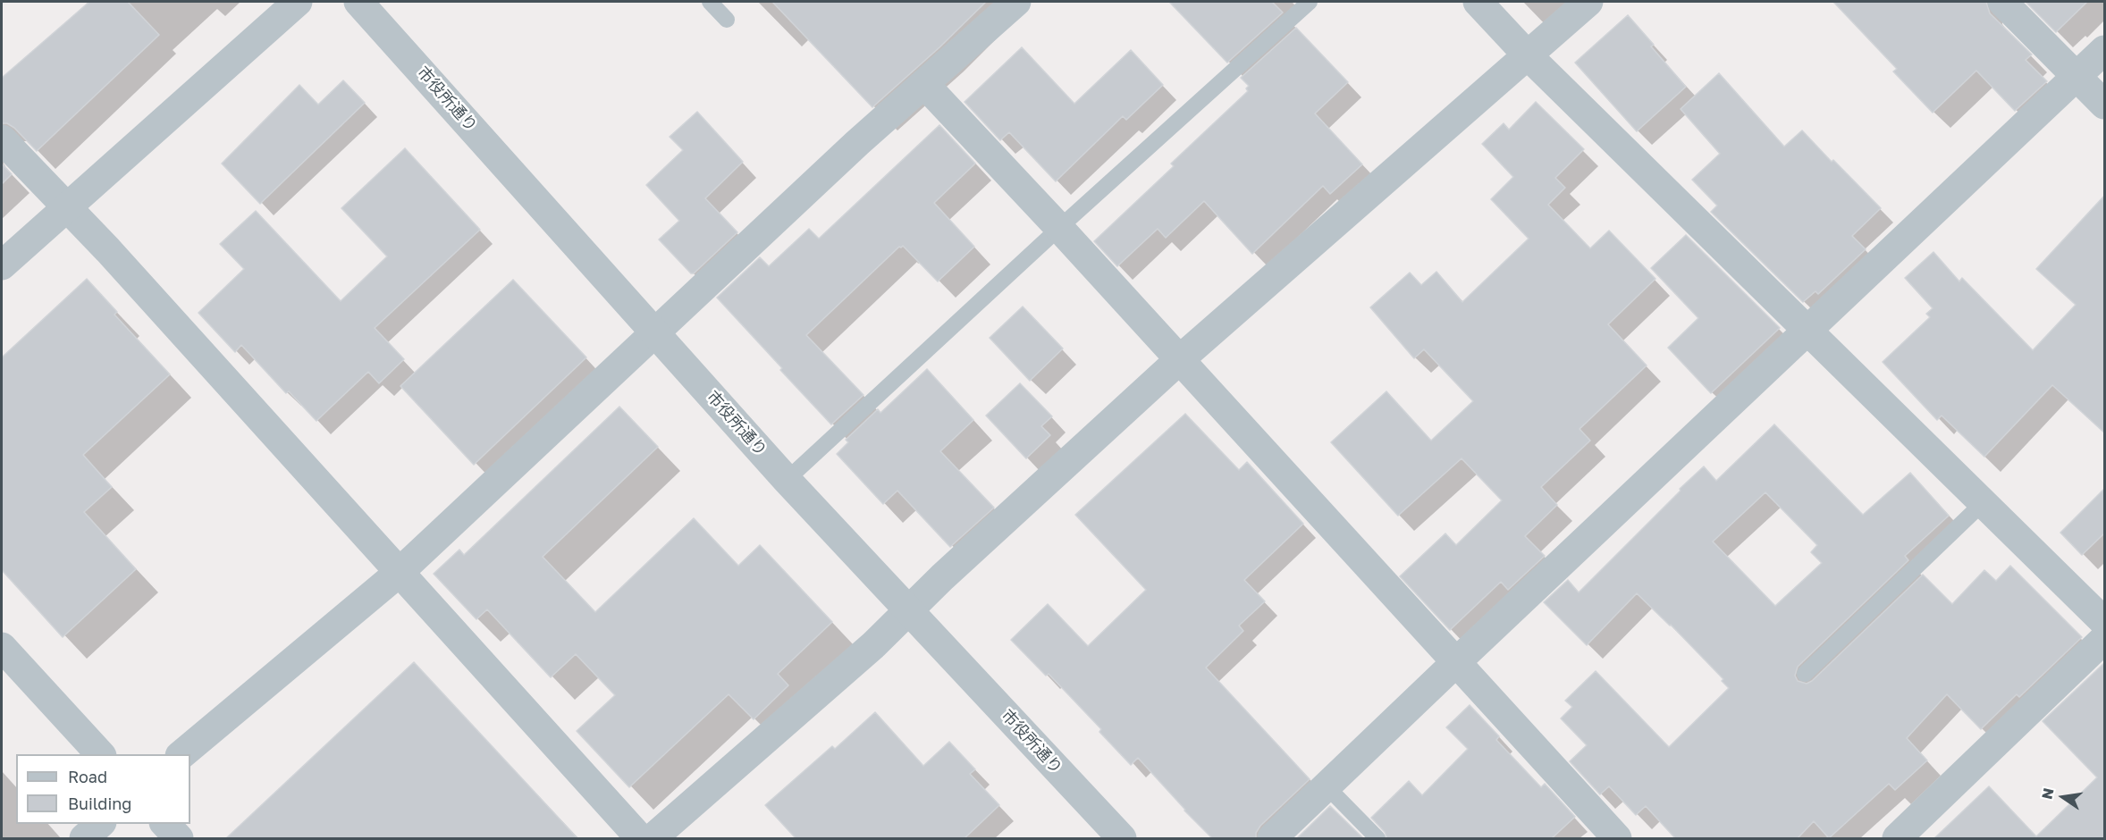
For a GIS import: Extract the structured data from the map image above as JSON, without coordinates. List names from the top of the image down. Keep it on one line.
{"streets":{"street":["市役所通り"]},"legend":["Road","Building"],"north":"left"}
